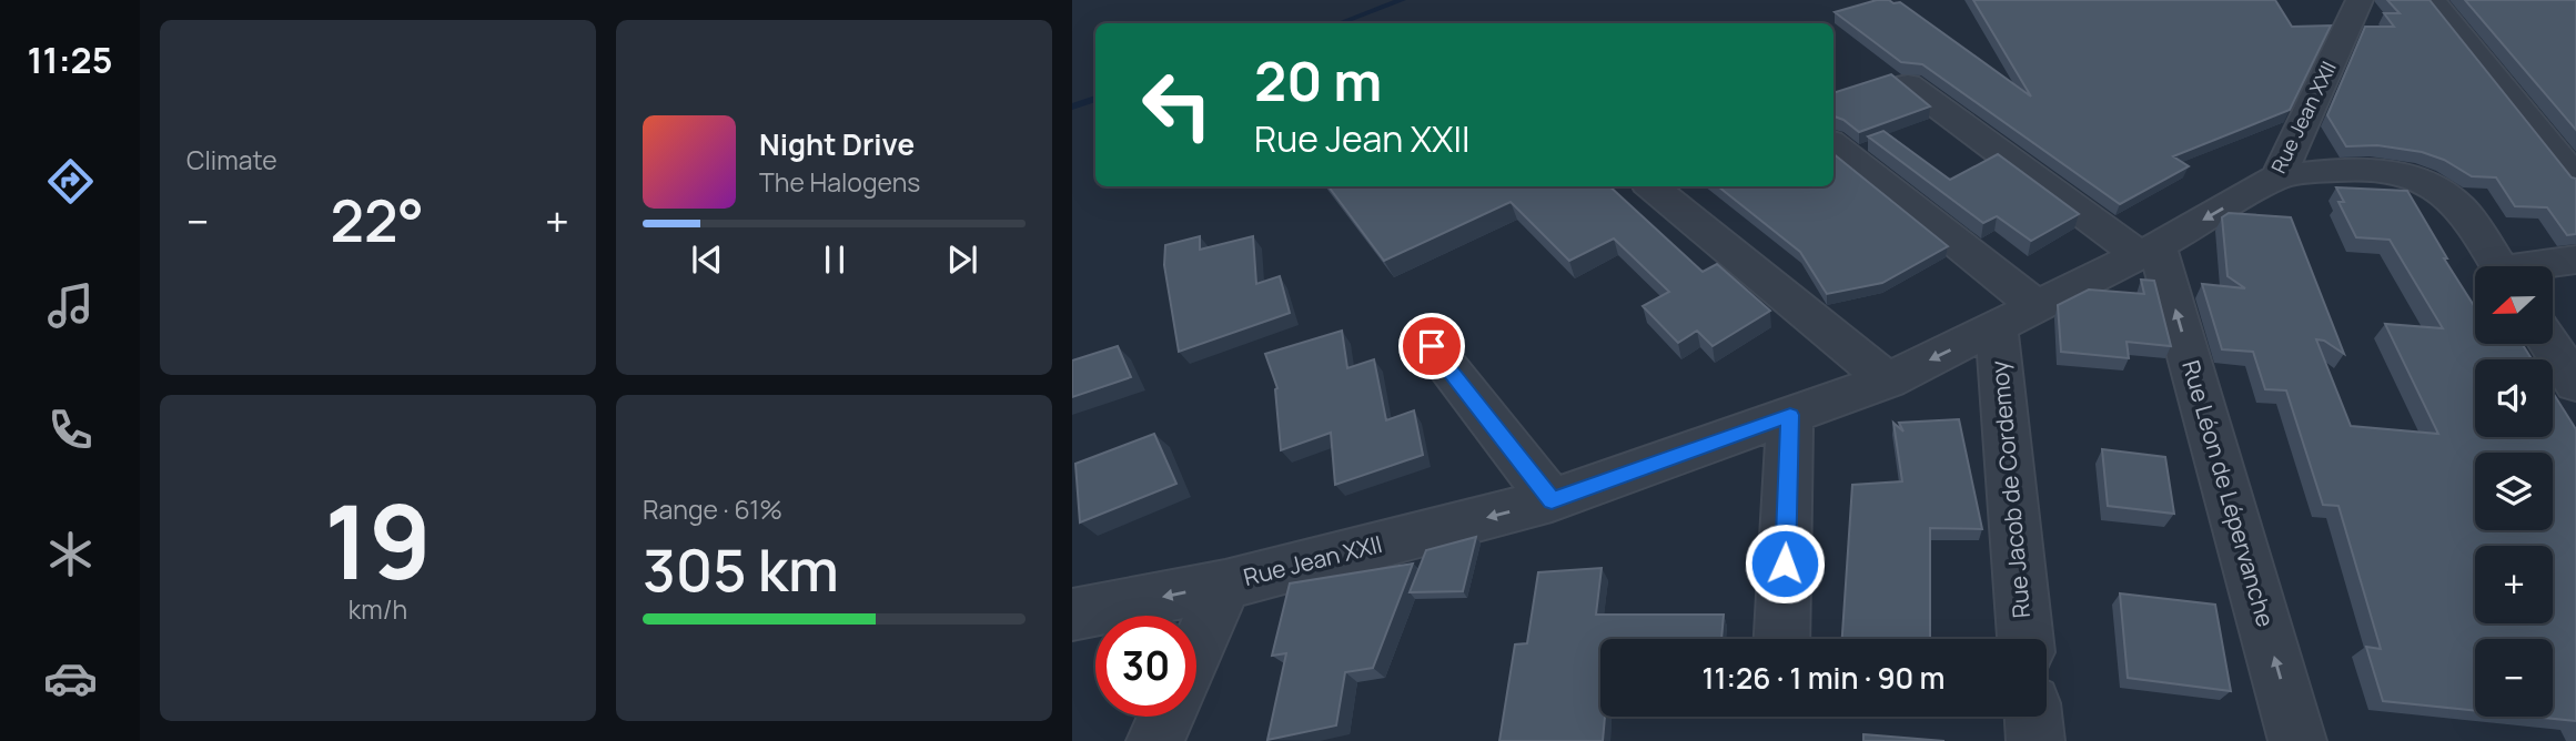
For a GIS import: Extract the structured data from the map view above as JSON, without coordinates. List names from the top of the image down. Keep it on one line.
{"streets":{"street":["Rue Jean XXII","Rue Jacob de Cordemoy","Rue Léon de Lépervanche"]},"crossings":[["Rue Jean XXII","Rue Jacob de Cordemoy"],["Rue Jean XXII","Rue Léon de Lépervanche"]],"one_way":["Rue Jean XXII","Rue Léon de Lépervanche"],"north":"left","page":{"tabs":"11:25","tile":["Climate",["19","km/h"],["Range · 61%","305 km"]],"turn":["20 m","Rue Jean XXII"],"song":["Night Drive","The Halogens"],"heat":["−","22°","+"],"map_buttons":["+","−"],"limit":"30","trip":"11:26 · 1 min · 90 m"}}
